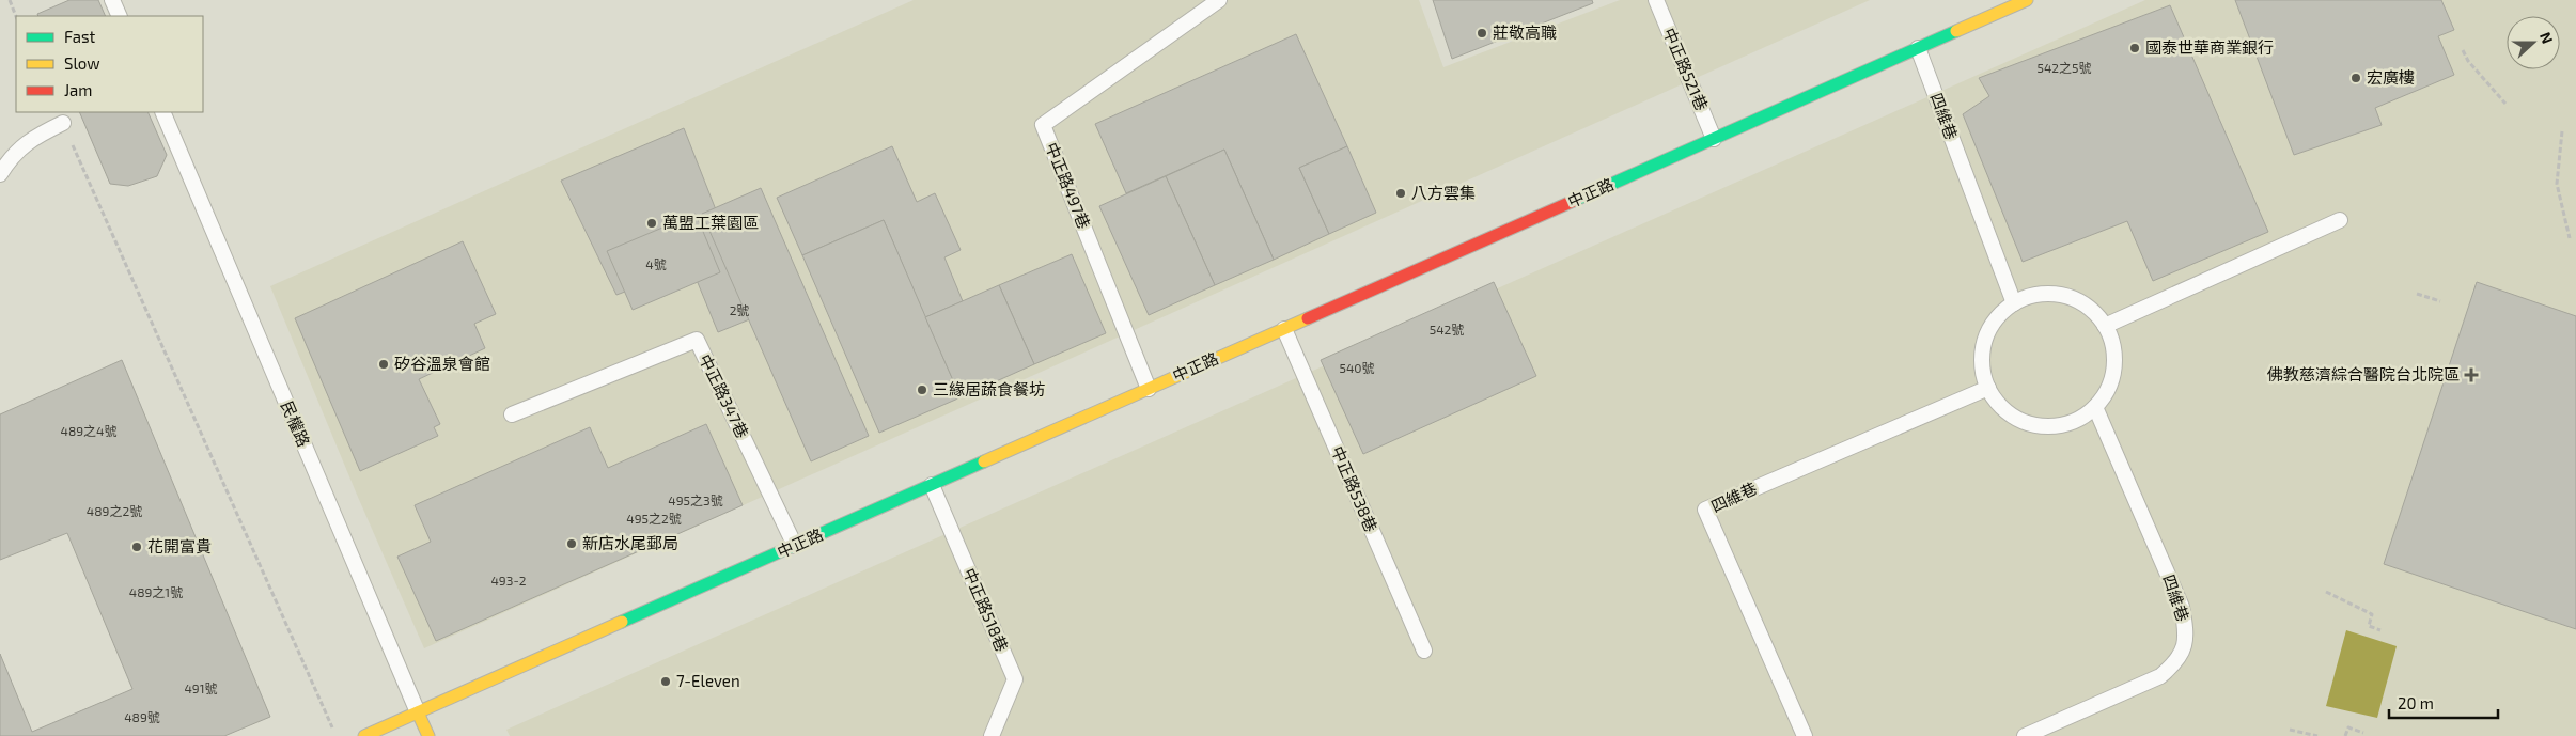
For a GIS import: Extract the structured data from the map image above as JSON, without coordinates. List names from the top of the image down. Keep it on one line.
{"streets":{"street":["中正路","民權路"],"lane":["中正路521巷","四維巷","中正路497巷","中正路347巷","中正路538巷","中正路518巷"]},"crossings":[["中正路521巷","中正路"],["四維巷","中正路"],["中正路497巷","中正路"],["中正路","中正路347巷"],["中正路","民權路"],["中正路","中正路538巷"],["中正路","中正路518巷"]],"places":{"other":["莊敬高職","國泰世華商業銀行","宏廣樓","八方雲集","萬盟工葉園區","矽谷溫泉會館","三緣居蔬食餐坊","新店水尾郵局","花開富貴","7-Eleven"],"health":["佛教慈濟綜合醫院台北院區"]},"house_numbers":["542之5號","4號","2號","542號","540號","489之4號","495之3號","489之2號","495之2號","493-2","489之1號","491號","489號"],"legend":["Fast","Slow","Jam"],"scale_bar":"20 m","north":"right"}
